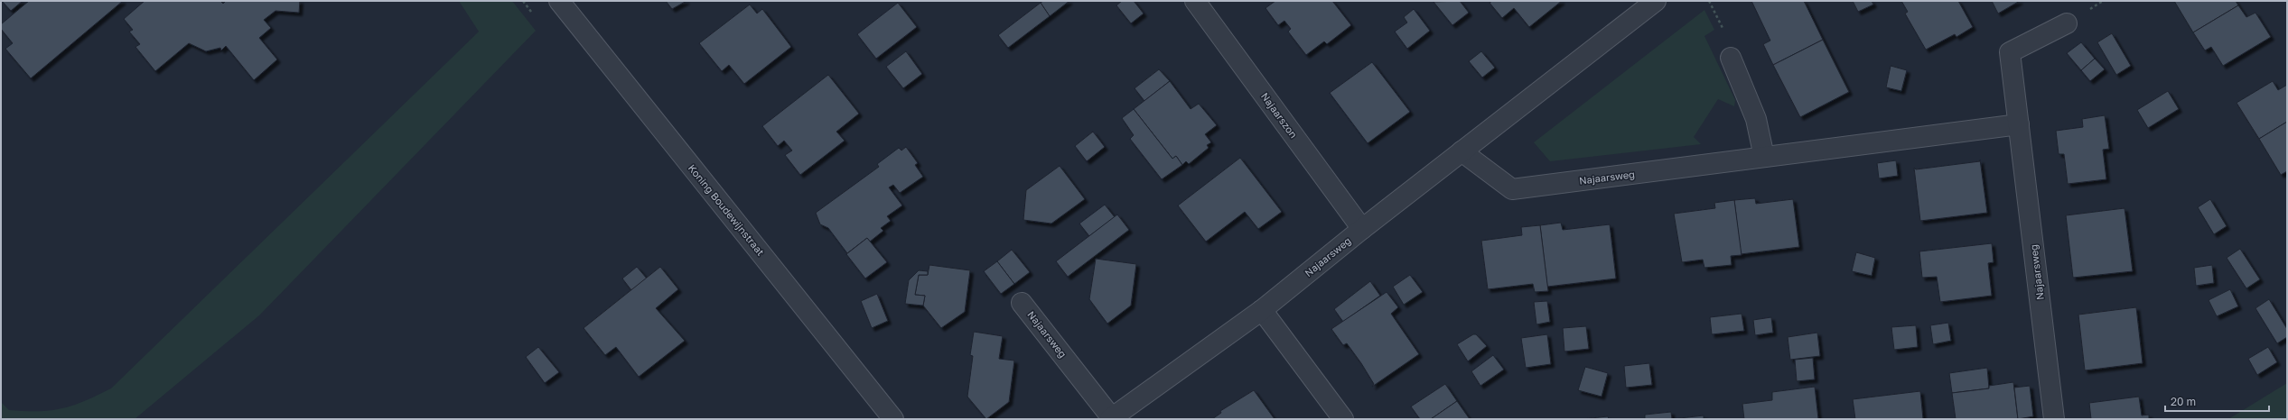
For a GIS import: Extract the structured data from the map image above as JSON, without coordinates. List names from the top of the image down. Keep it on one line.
{"streets":{"street":["Najaarszon","Najaarsweg","Koning Boudewijnstraat"]},"crossings":[["Najaarszon","Najaarsweg"]],"scale_bar":"20 m"}
